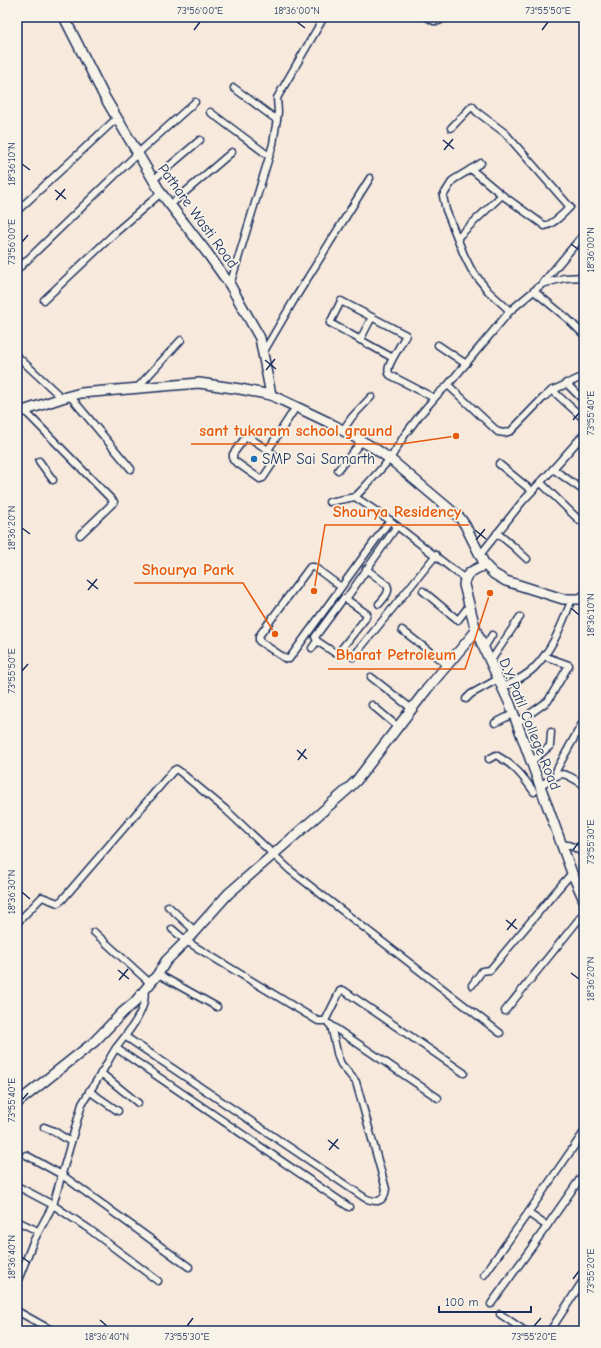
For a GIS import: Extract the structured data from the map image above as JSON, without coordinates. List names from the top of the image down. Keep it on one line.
{"streets":{"street":["Pathare Wasti Road","D.Y. Patil College Road"]},"places":["sant tukaram school graund","SMP Sai Samarth","Shourya Residency","Bharat Petroleum","Shourya Park"],"scale_bar":"100 m","coordinates":["73°56'00\"E","18°36'00\"N","73°55'50\"E","18°36'10\"N","73°55'40\"E","18°36'20\"N","73°55'30\"E","18°36'30\"N","18°36'40\"N","73°55'20\"E"]}
